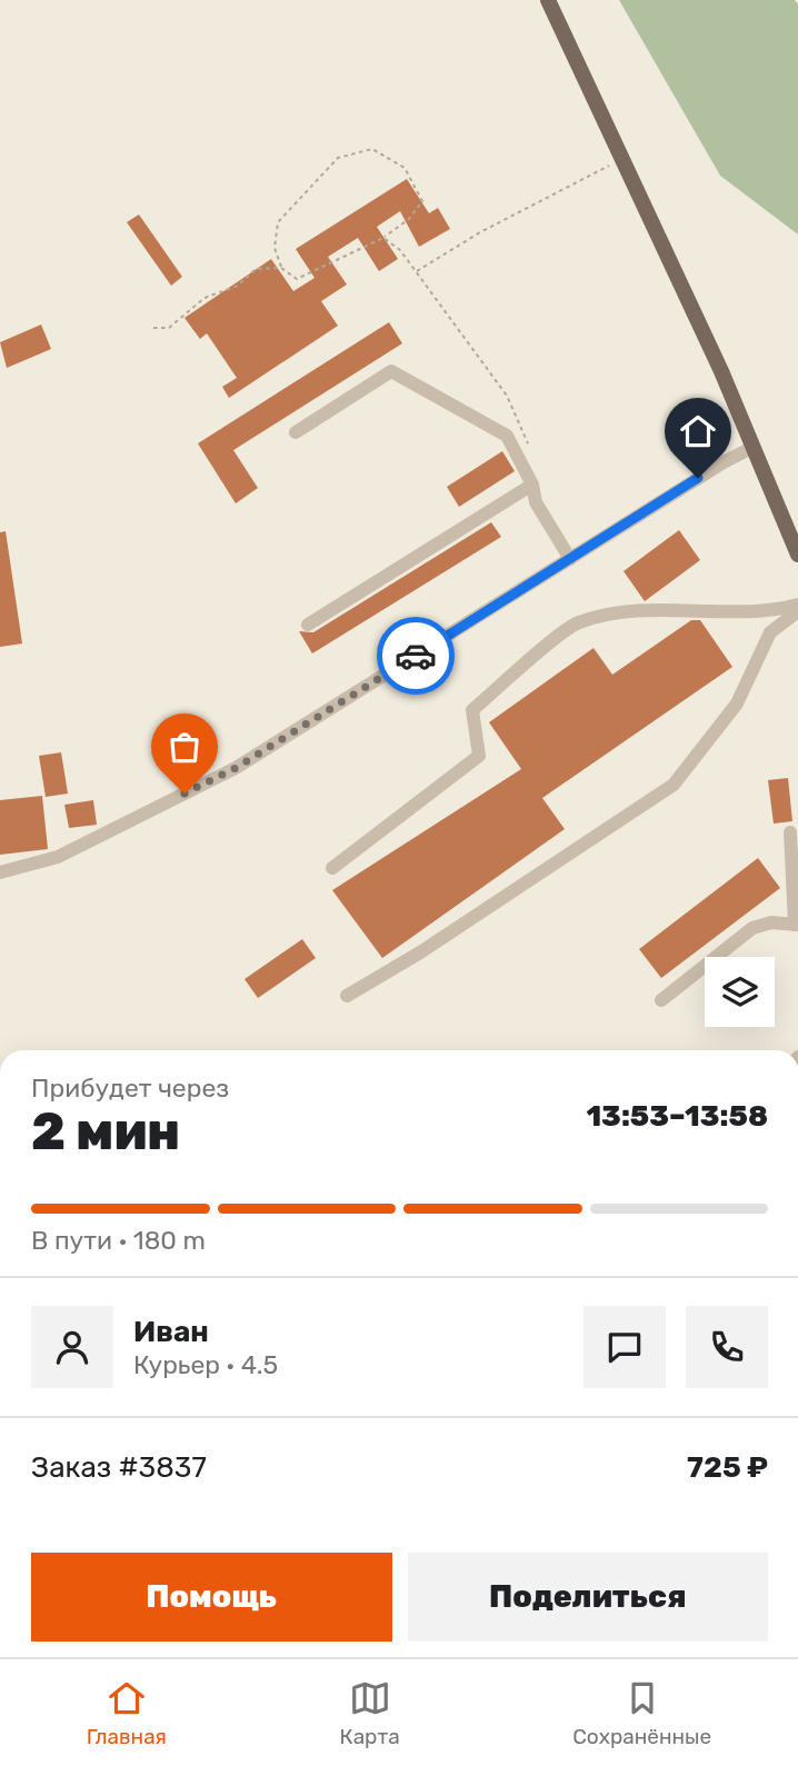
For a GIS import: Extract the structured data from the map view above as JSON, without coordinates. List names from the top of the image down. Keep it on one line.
{"page":{"heading":["2 мин","Прибудет через","13:53–13:58"],"panel":["Иван","Курьер · 4.5","Заказ #3837","725 ₽"],"bar":"В пути · 180 m","buttons":["Помощь","Поделиться"],"tabs":["Главная","Карта","Сохранённые"]}}
